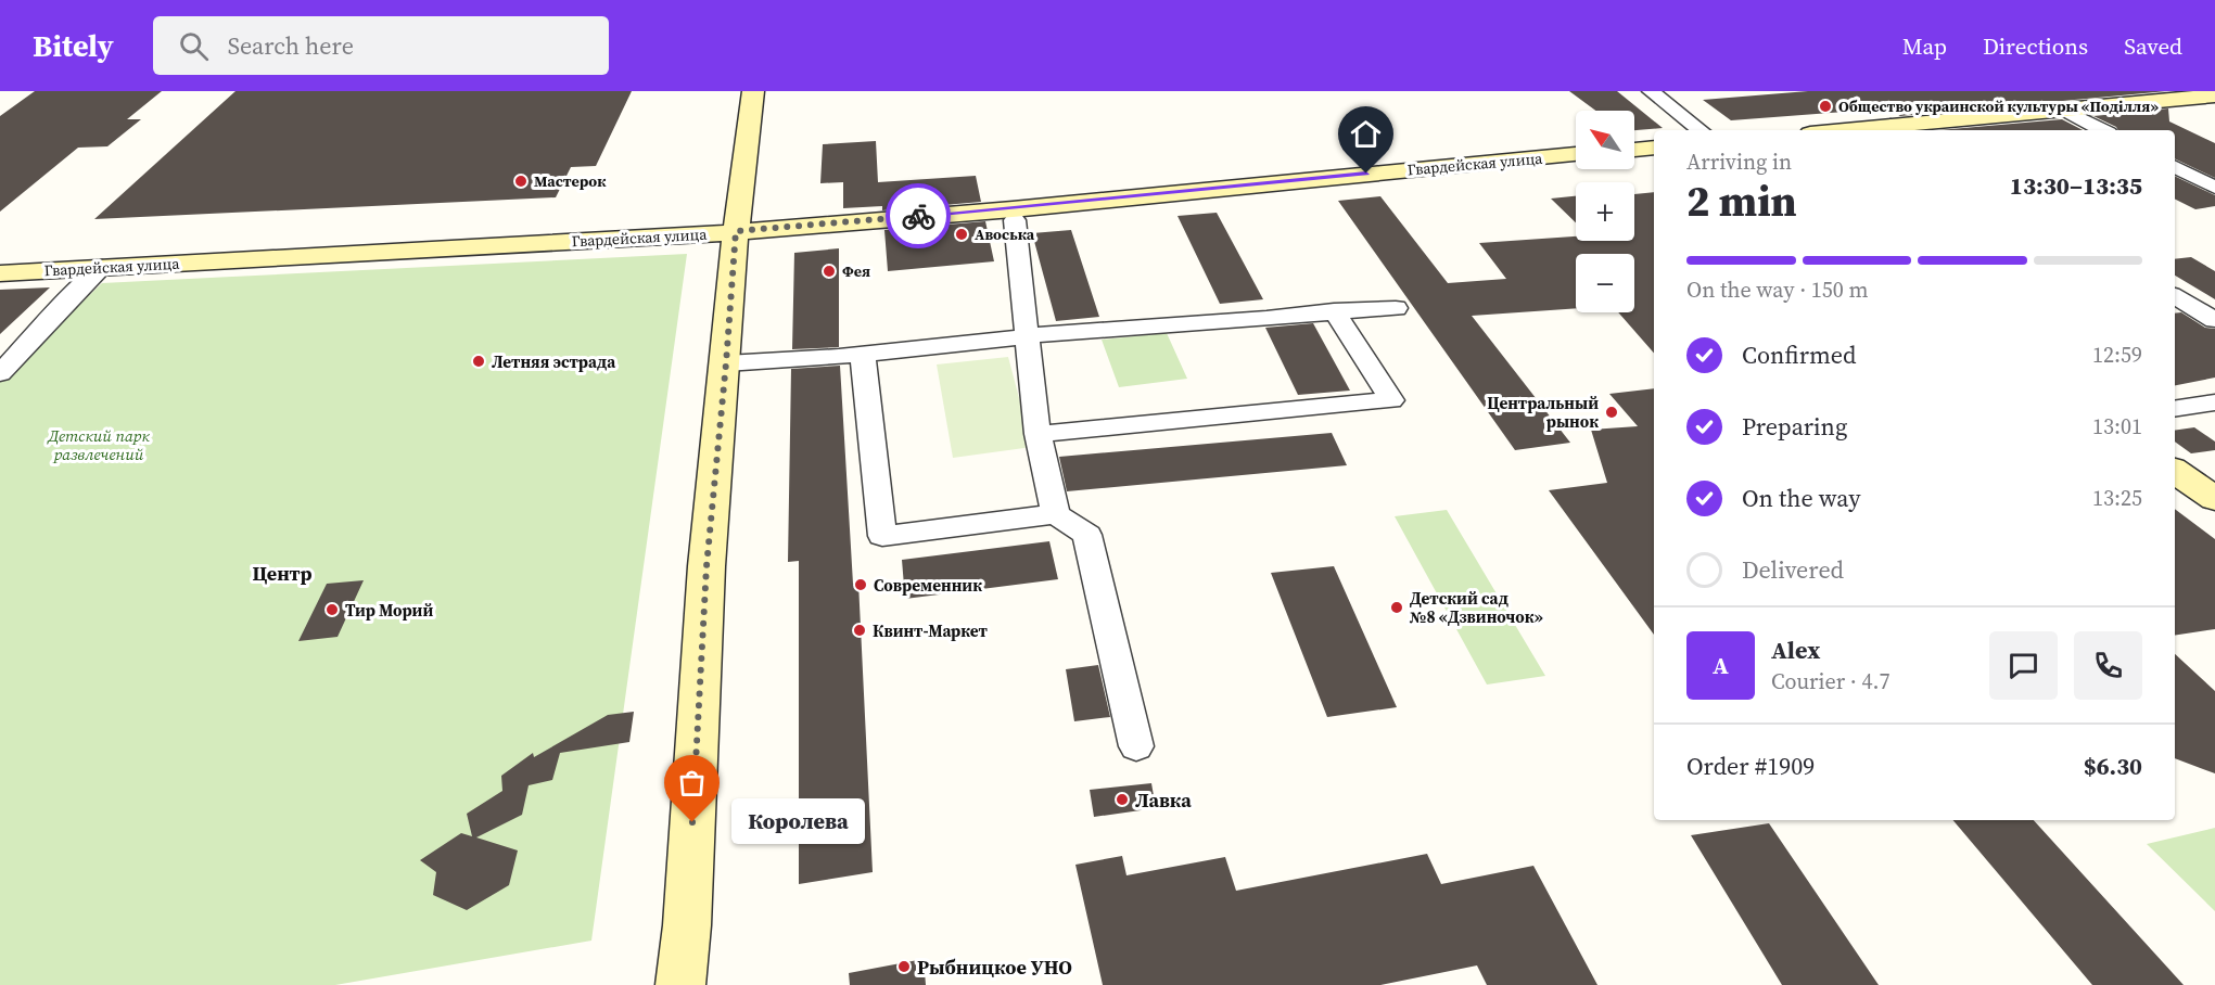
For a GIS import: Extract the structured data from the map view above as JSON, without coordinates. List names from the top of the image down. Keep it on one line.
{"streets":{"street":["Гвардейская улица"]},"districts":["Центр"],"parks":["Детский парк развлечений"],"places":["Общество украинской культуры «Поділля»","Мастерок","Авоська","Фея","Летняя эстрада","Центральный рынок","Современник","Детский сад №8 «Дзвиночок»","Тир Морий","Квинт-Маркет","Лавка","Королева","Рыбницкое УНО"],"north":"top left","page":{"header":"Bitely","search":"Search here","nav":["Map","Directions","Saved"],"map_buttons":["+","−"],"heading":["2 min","Arriving in","13:30–13:35"],"panel":["Alex","Courier · 4.7","Order #1909","$6.30"],"bar":"On the way · 150 m","list":[["Confirmed","12:59"],["Preparing","13:01"],["On the way","13:25"],"Delivered"],"round":"A","bubble":"Королева"}}
